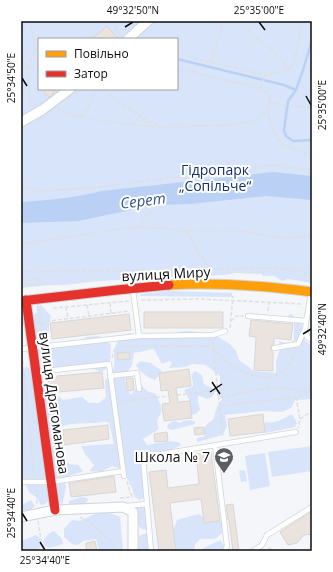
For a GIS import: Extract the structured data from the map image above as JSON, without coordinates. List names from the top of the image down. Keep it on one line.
{"streets":{"main road":["вулиця Миру","вулиця Драгоманова"]},"crossings":[["вулиця Миру","вулиця Драгоманова"]],"water":["Серет"],"parks":["Гідропарк „Сопільче“"],"places":{"school or university":["Школа № 7"]},"legend":["Повільно","Затор"],"coordinates":["49°32'50\"N","25°35'00\"E","25°34'50\"E","49°32'40\"N","25°34'40\"E"]}
